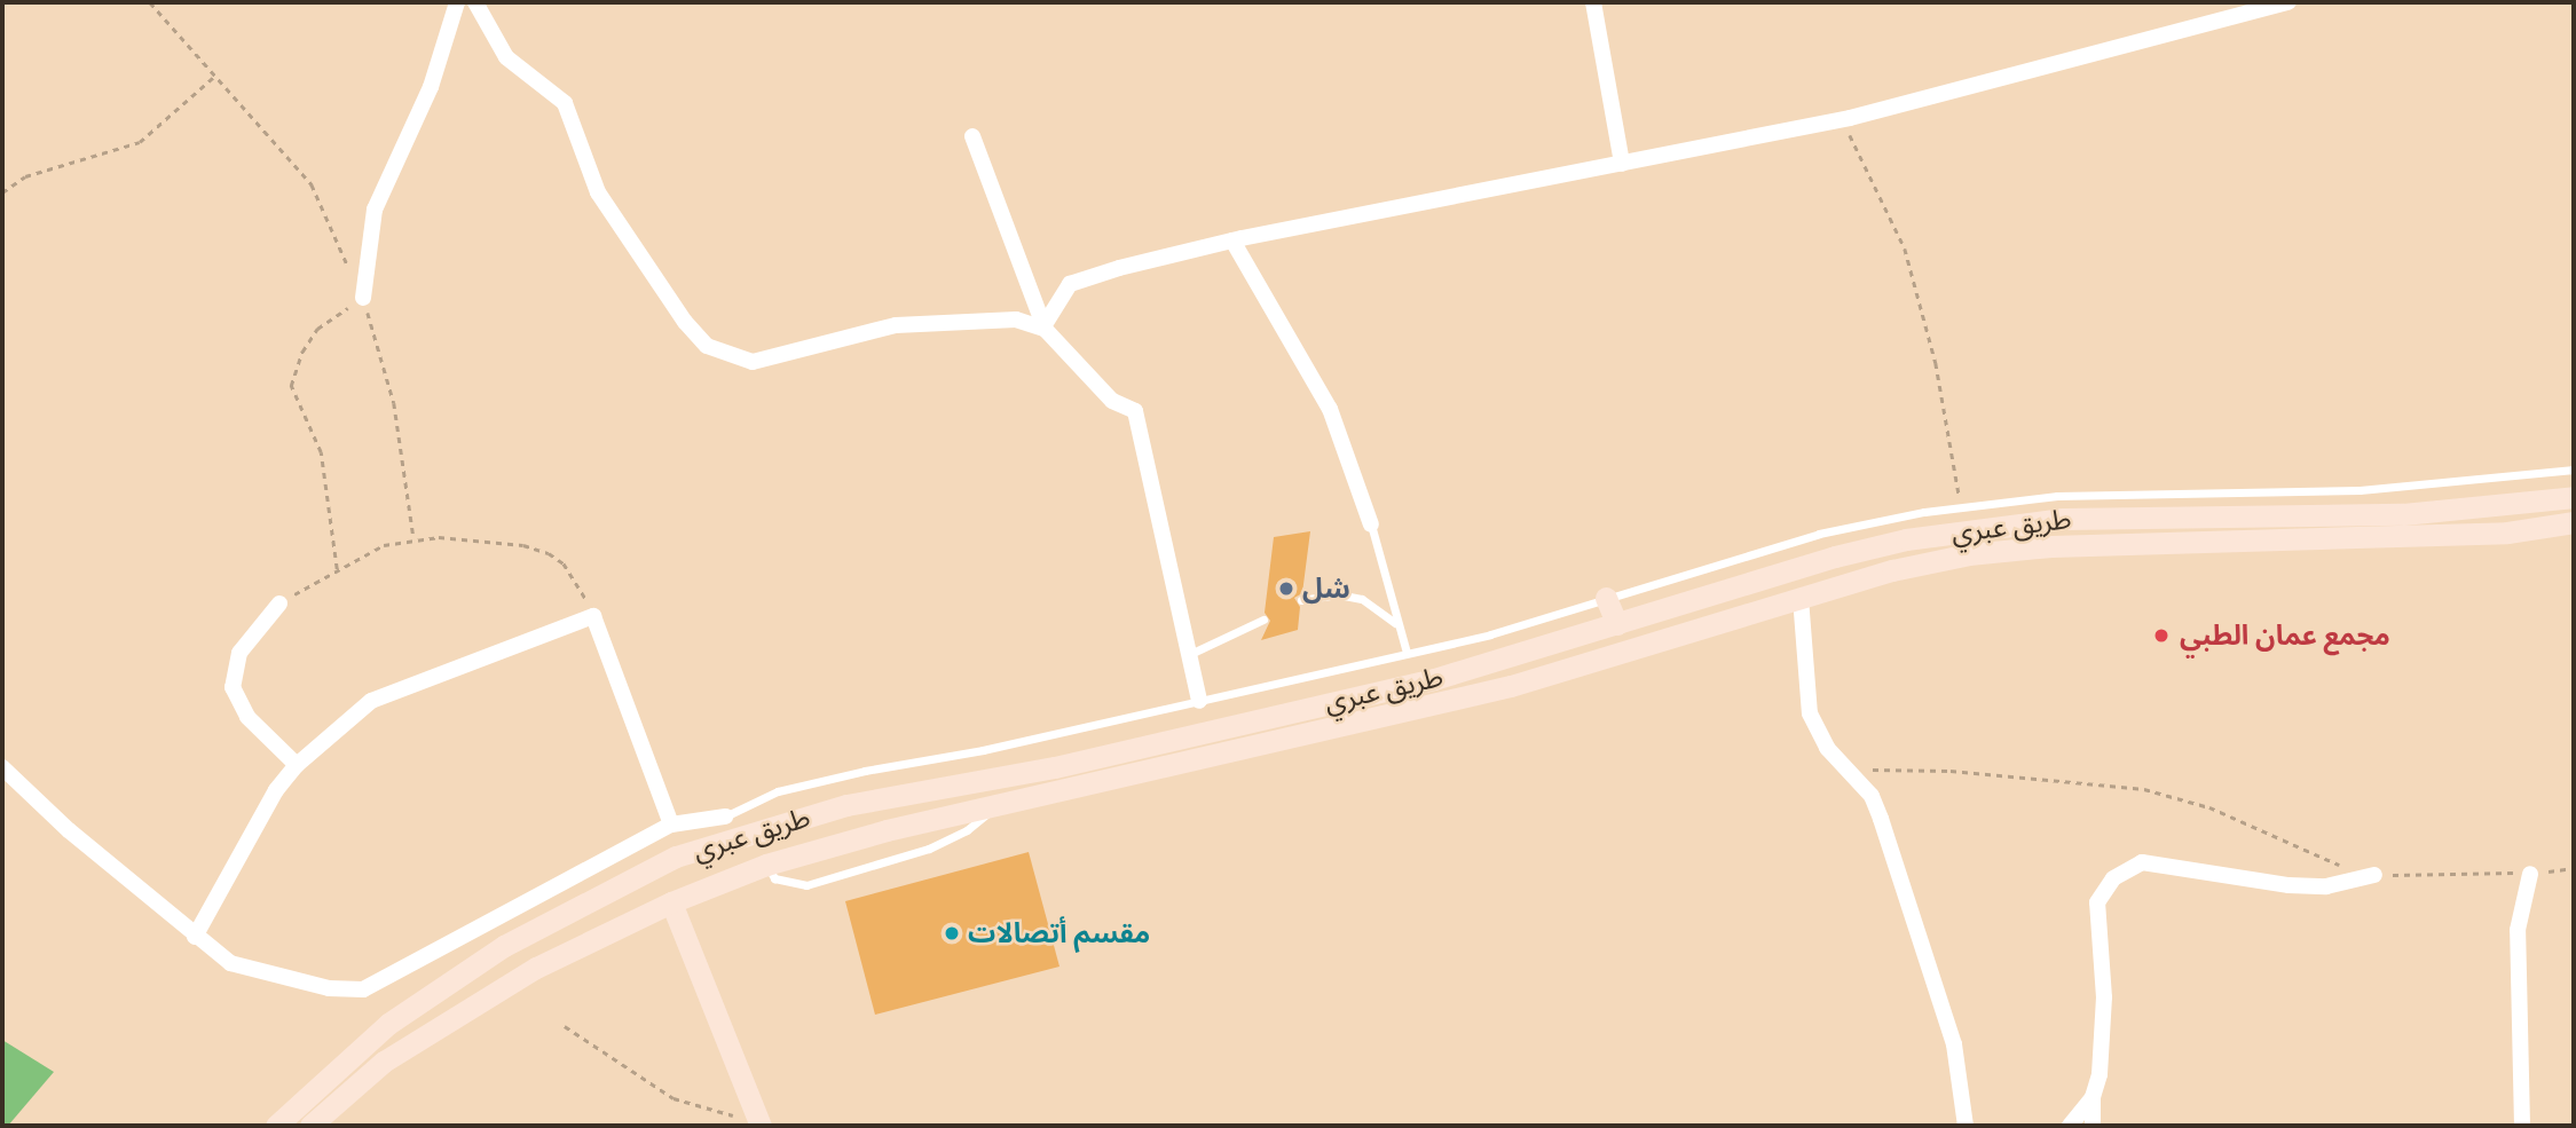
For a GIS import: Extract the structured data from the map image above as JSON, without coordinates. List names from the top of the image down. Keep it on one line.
{"streets":{"main road":["طريق عبري"]},"places":["شل","مجمع عمان الطبي","مقسم أتصالات"]}
